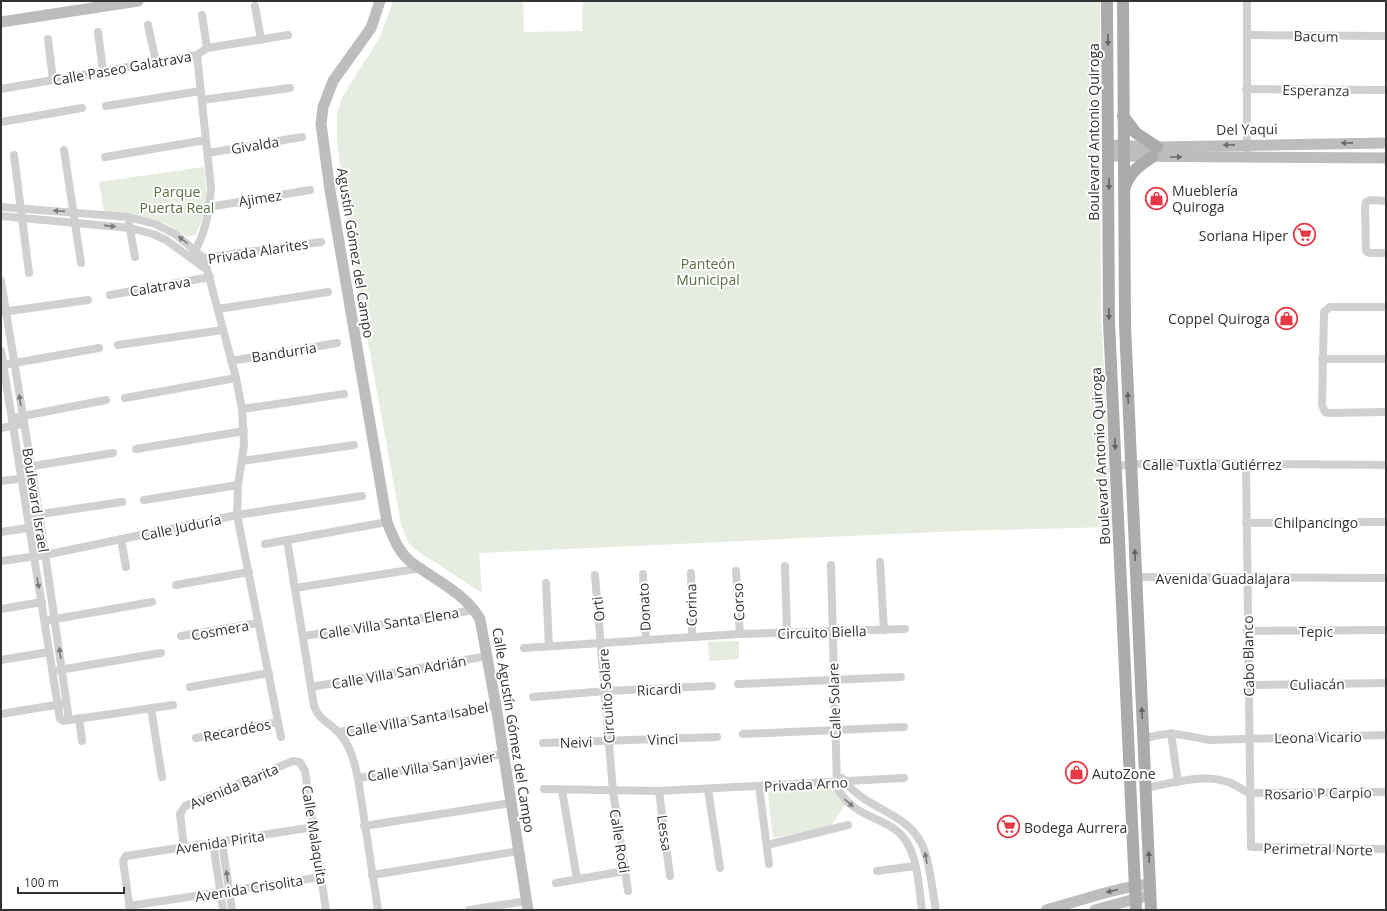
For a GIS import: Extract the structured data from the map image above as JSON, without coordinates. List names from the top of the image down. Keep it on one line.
{"streets":{"main road":["Boulevard Antonio Quiroga"],"street":["Bacum","Calle Paseo Galatrava","Esperanza","Del Yaqui","Givalda","Ajimez","Privada Alarites","Agustín Gómez del Campo","Calatrava","Bandurria","Calle Tuxtla Gutiérrez","Boulevard Israel","Chilpancingo","Calle Juduría","Avenida Guadalajara","Corso","Corina","Donato","Orti","Calle Villa Santa Elena","Cosmera","Tepic","Circuito Biella","Cabo Blanco","Calle Villa San Adrián","Culiacán","Ricardi","Circuito Solare","Calle Solare","Calle Villa Santa Isabel","Recardéos","Calle Agustín Gómez del Campo","Leona Vicario","Vinci","Neivi","Calle Villa San Javier","Privada Arno","Avenida Barita","Rosario P Carpio","Lessa","Calle Malaquita","Calle Rodi","Avenida Pirita","Perimetral Norte","Avenida Crisolita"]},"crossings":[["Del Yaqui","Boulevard Antonio Quiroga"],["Boulevard Antonio Quiroga","Calle Tuxtla Gutiérrez"],["Agustín Gómez del Campo","Calle Agustín Gómez del Campo"],["Calle Tuxtla Gutiérrez","Cabo Blanco"],["Boulevard Israel","Calle Juduría"],["Chilpancingo","Cabo Blanco"],["Avenida Guadalajara","Cabo Blanco"],["Corso","Circuito Biella"],["Corso","Circuito Solare"],["Corina","Circuito Solare"],["Donato","Circuito Solare"],["Orti","Circuito Solare"],["Calle Villa Santa Elena","Calle Agustín Gómez del Campo"],["Tepic","Cabo Blanco"],["Circuito Biella","Circuito Solare"],["Circuito Biella","Calle Solare"],["Cabo Blanco","Culiacán"],["Cabo Blanco","Leona Vicario"],["Cabo Blanco","Rosario P Carpio"],["Cabo Blanco","Perimetral Norte"],["Calle Villa San Adrián","Calle Agustín Gómez del Campo"],["Ricardi","Circuito Solare"],["Circuito Solare","Vinci"],["Circuito Solare","Neivi"],["Circuito Solare","Calle Rodi"],["Calle Solare","Privada Arno"],["Calle Villa Santa Isabel","Calle Agustín Gómez del Campo"],["Calle Agustín Gómez del Campo","Calle Villa San Javier"],["Vinci","Neivi"],["Avenida Barita","Calle Malaquita"],["Avenida Barita","Avenida Pirita"],["Calle Malaquita","Avenida Pirita"],["Calle Malaquita","Avenida Crisolita"],["Avenida Pirita","Avenida Crisolita"]],"parks":["Parque Puerta Real","Panteón Municipal"],"places":{"shop":["Mueblería Quiroga","Coppel Quiroga","AutoZone"],"supermarket":["Soriana Hiper","Bodega Aurrera"]},"scale_bar":"100 m"}
